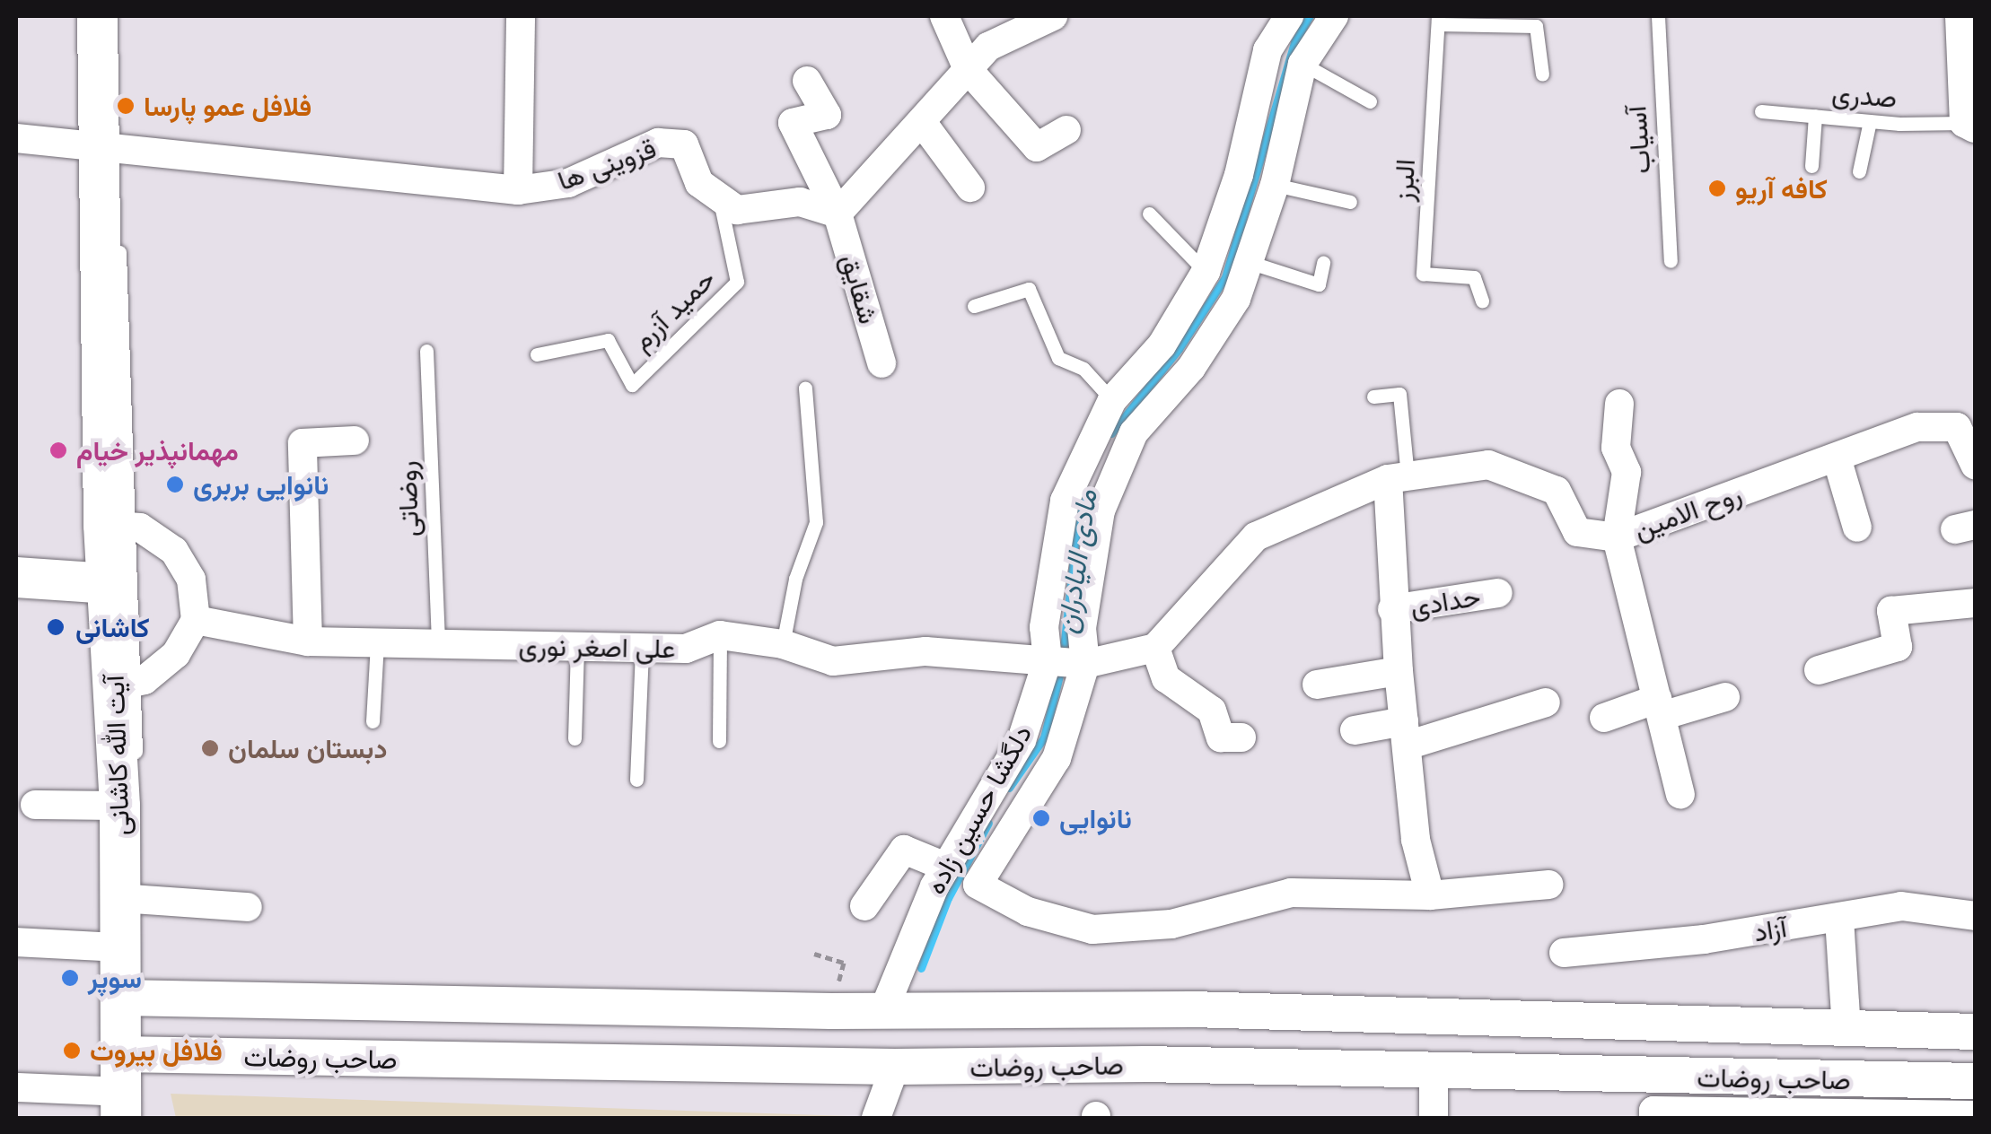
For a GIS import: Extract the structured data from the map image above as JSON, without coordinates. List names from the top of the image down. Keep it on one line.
{"streets":{"main road":["آیت الله کاشانی"],"street":["قزوینی ها","شقایق","روح الامین","حدادی","علی اصغر نوری","دلگشا حسین زاده","آزاد","صاحب روضات"],"lane":["صدری","آسیاب","البرز","حمید آزرم","روضاتی"]},"crossings":[["قزوینی ها","حمید آزرم"],["قزوینی ها","آیت الله کاشانی"],["روضاتی","علی اصغر نوری"],["علی اصغر نوری","دلگشا حسین زاده"],["آیت الله کاشانی","صاحب روضات"],["دلگشا حسین زاده","صاحب روضات"]],"water":["مادی الیادران"],"places":["فلافل عمو پارسا","کافه آریو","مهمانپذیر خیام","نانوایی بربری","کاشانی","دبستان سلمان","نانوایی","سوپر","فلافل بیروت"]}
